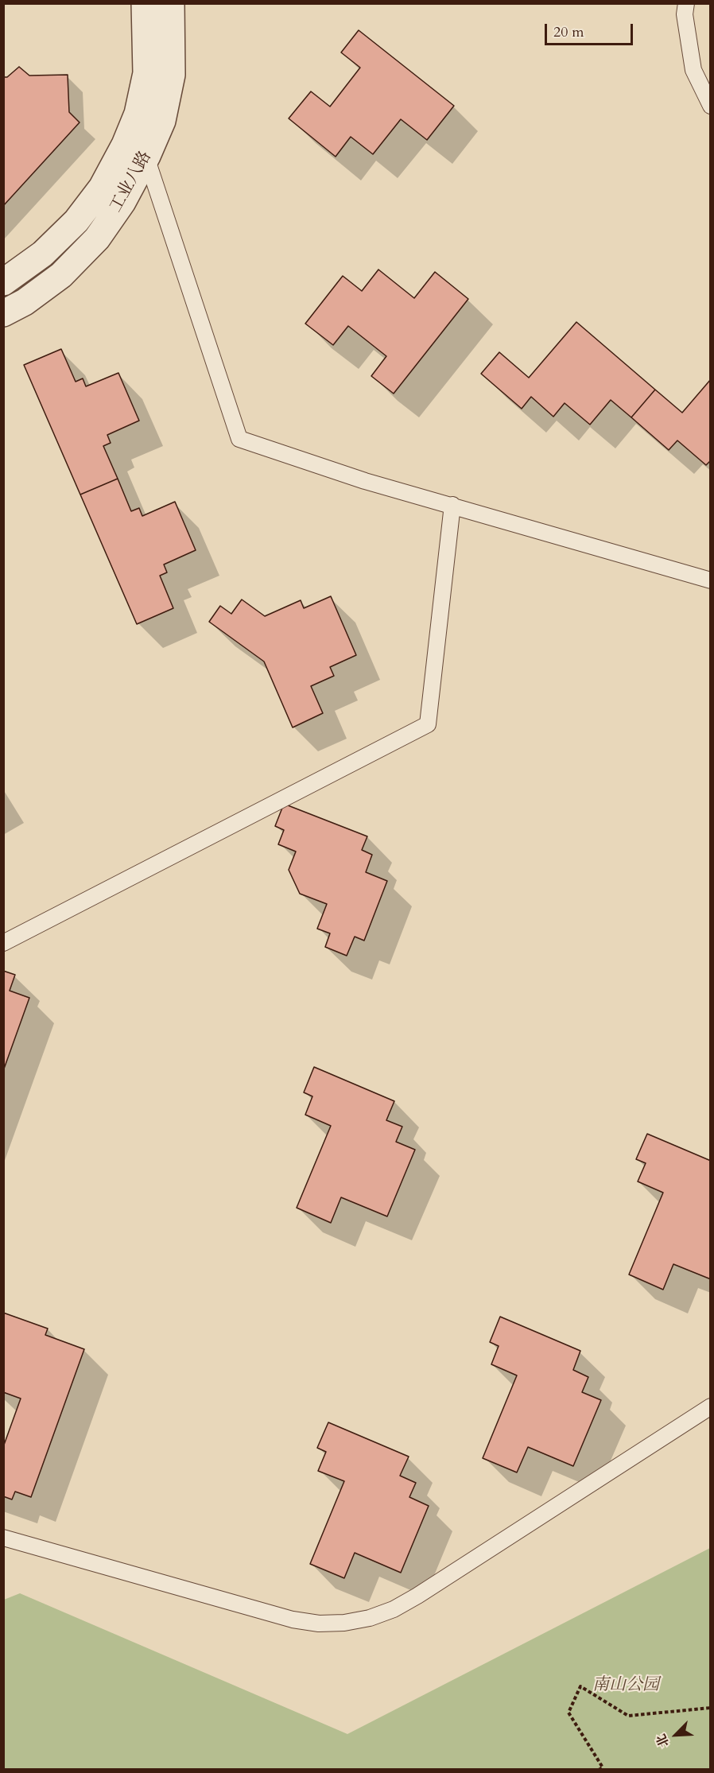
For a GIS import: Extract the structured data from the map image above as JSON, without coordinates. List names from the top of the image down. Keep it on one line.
{"streets":{"street":["工业八路"]},"parks":["南山公园"],"scale_bar":"20 m","north":"bottom left"}
